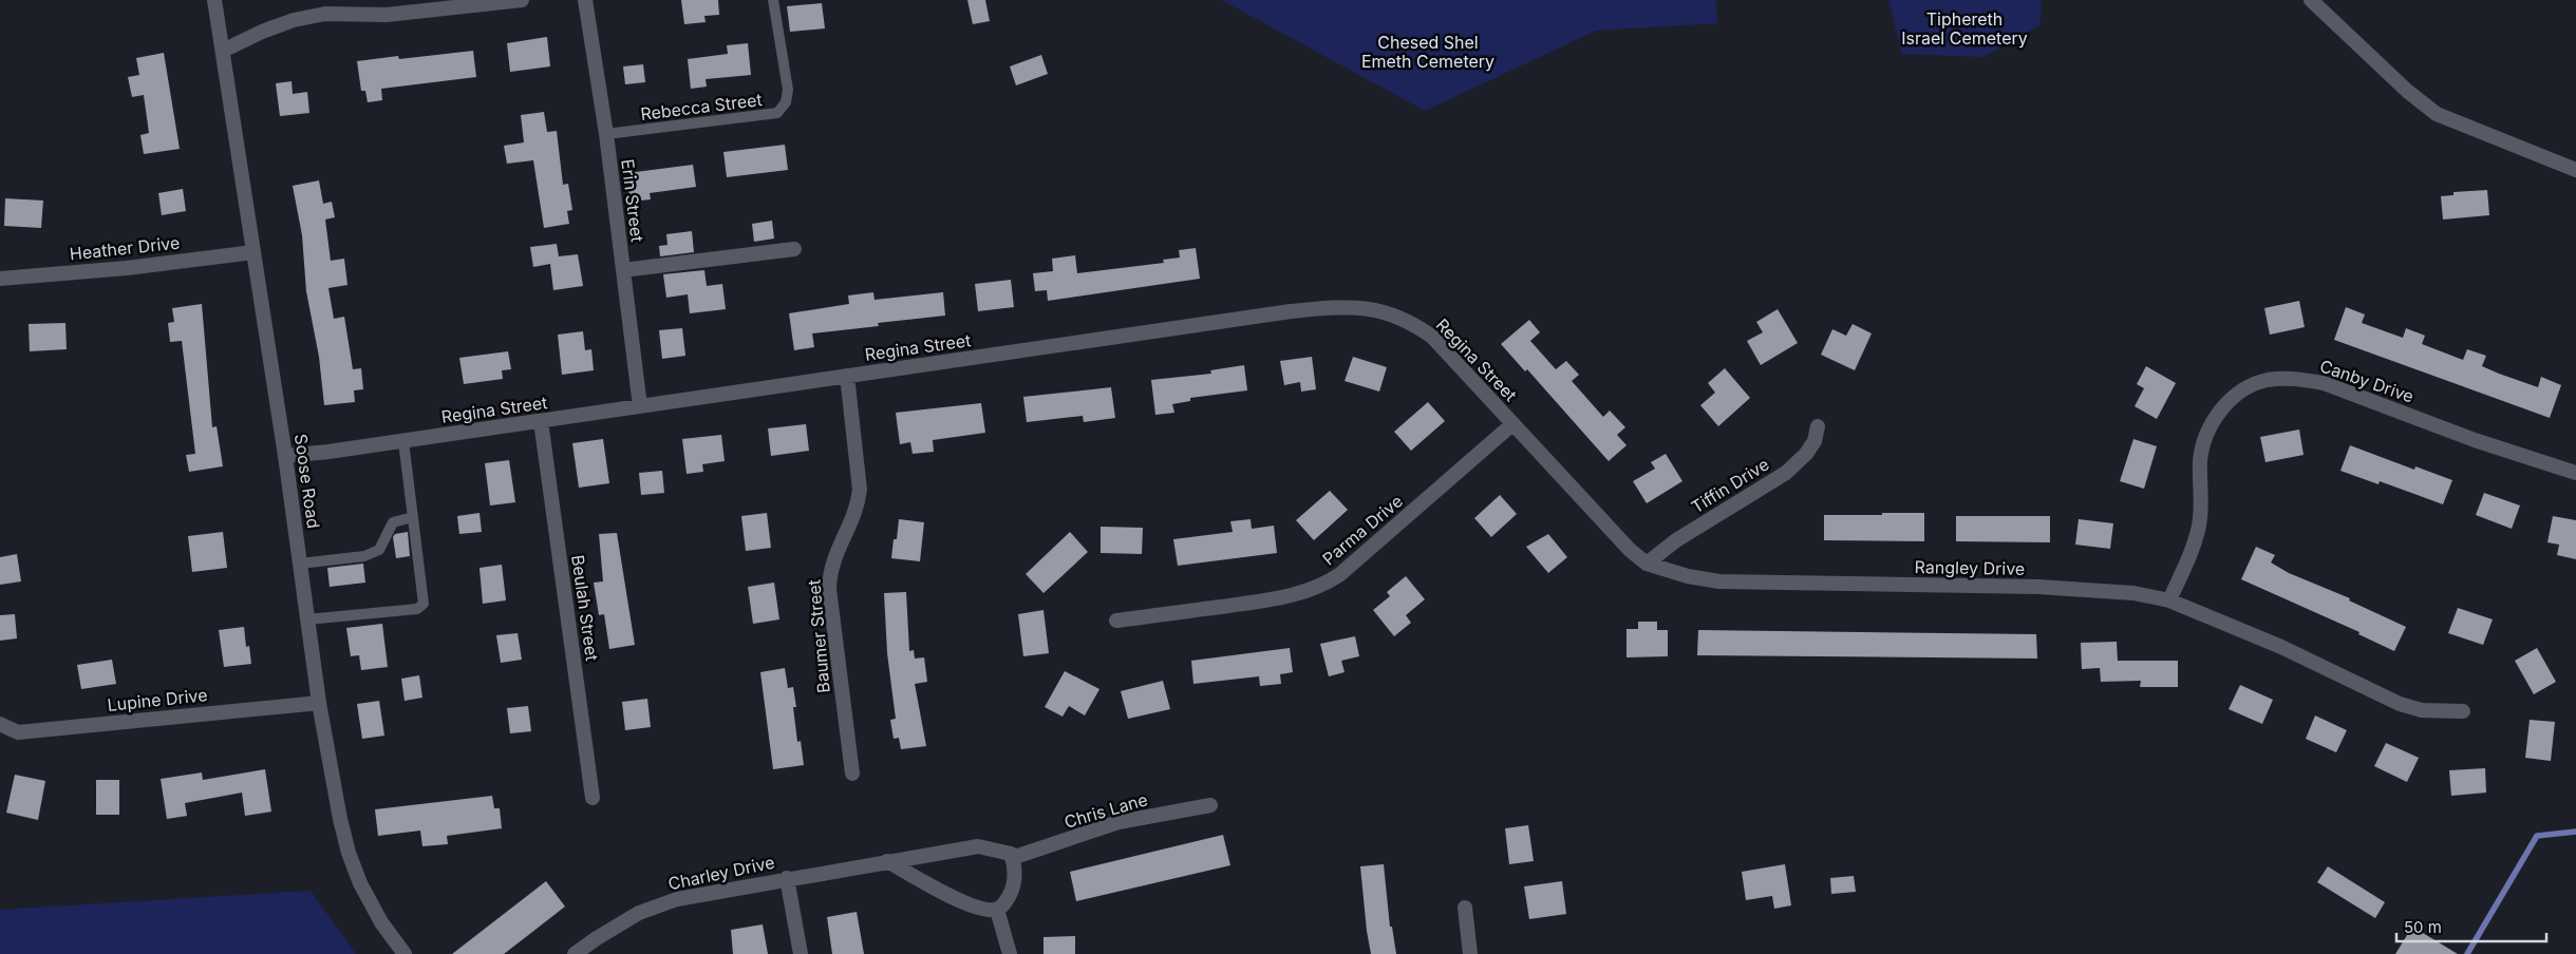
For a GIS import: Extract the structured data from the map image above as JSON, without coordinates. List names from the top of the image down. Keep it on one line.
{"streets":{"street":["Erin Street","Heather Drive","Regina Street","Canby Drive","Soose Road","Tiffin Drive","Parma Drive","Rangley Drive","Beulah Street","Baumer Street","Lupine Drive","Chris Lane","Charley Drive"],"lane":["Rebecca Street"]},"crossings":[["Rebecca Street","Erin Street"],["Erin Street","Regina Street"],["Heather Drive","Soose Road"],["Regina Street","Soose Road"],["Regina Street","Parma Drive"],["Regina Street","Rangley Drive"],["Regina Street","Beulah Street"],["Regina Street","Baumer Street"],["Canby Drive","Rangley Drive"],["Soose Road","Lupine Drive"],["Tiffin Drive","Rangley Drive"],["Parma Drive","Rangley Drive"],["Chris Lane","Charley Drive"]],"parks":["Tiphereth Israel Cemetery","Chesed Shel Emeth Cemetery"],"scale_bar":"50 m"}
